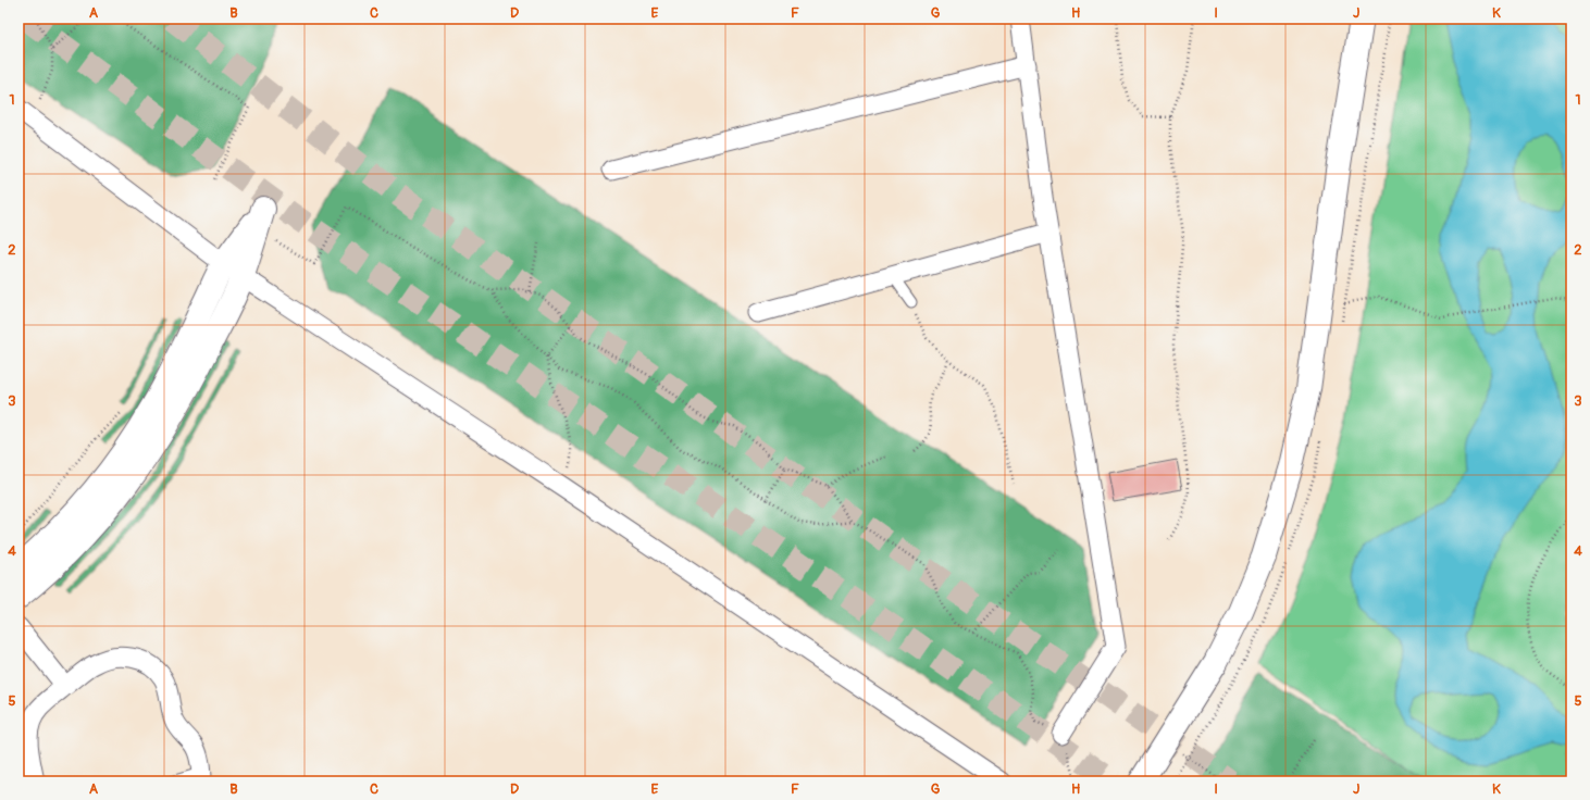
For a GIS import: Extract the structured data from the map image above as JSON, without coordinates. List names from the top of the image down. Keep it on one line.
{"grid":{"columns":["A","B","C","D","E","F","G","H","I","J","K"],"rows":["1","2","3","4","5"]}}
